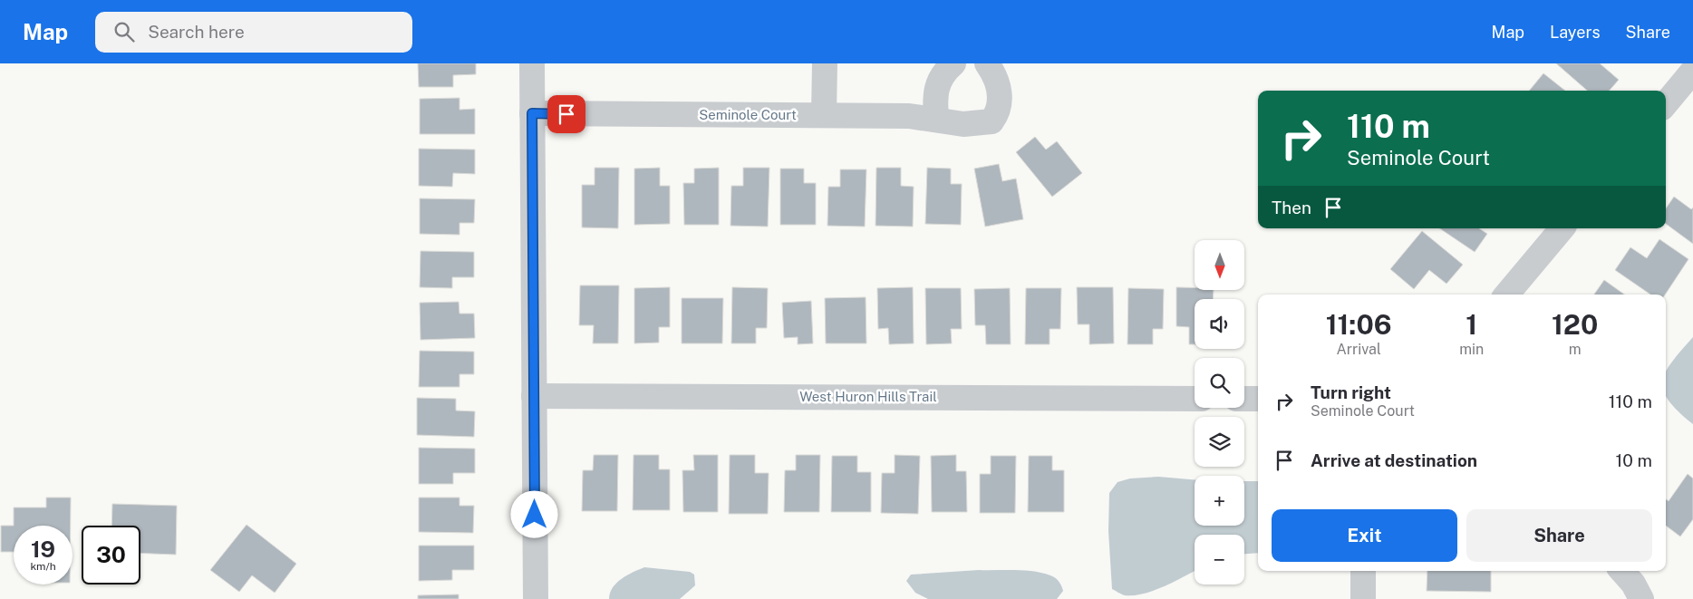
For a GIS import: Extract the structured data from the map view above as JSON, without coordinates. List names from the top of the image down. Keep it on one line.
{"streets":{"street":["Seminole Court","West Huron Hills Trail"]},"north":"bottom","page":{"header":"Map","search":"Search here","nav":["Map","Layers","Share"],"turn":["110 m","Seminole Court"],"then":"Then","map_buttons":["+","−"],"eta":["11:06","Arrival","1","min","120","m"],"list":[{"name":"Turn right","note":"Seminole Court","value":"110 m"},{"name":"Arrive at destination","value":"10 m"}],"buttons":["Exit","Share"],"speed":"19 km/h","limit":"30"}}
